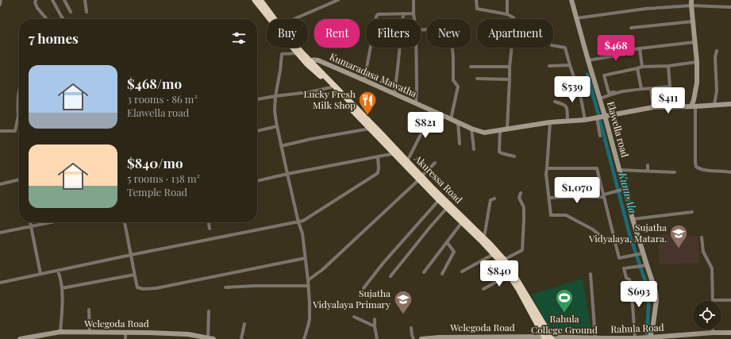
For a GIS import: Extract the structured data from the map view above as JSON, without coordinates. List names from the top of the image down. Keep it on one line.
{"streets":{"highway":["Akuressa Road"],"street":["Kumaradasa Mawatha","Elawella road","Welegoda Road","Rahula Road"]},"crossings":[["Kumaradasa Mawatha","Elawella road"],["Kumaradasa Mawatha","Akuressa Road"],["Elawella road","Rahula Road"],["Akuressa Road","Welegoda Road"],["Akuressa Road","Rahula Road"],["Welegoda Road","Rahula Road"]],"water":["Kunu Ala"],"places":{"restaurant":["Lucky Fresh Milk Shop"],"school or university":["Sujatha Vidyalaya, Matara.","Sujatha Vidyalaya Primary"],"sports":["Rahula College Ground"]},"page":{"chip":["Buy","Rent","Filters","New","Apartment"],"heading":"7 homes","price":["$468","$539","$411","$821","$1,070","$840","$693"],"list":[{"name":"$468/mo","note":"3 rooms · 86 m² · Elawella road"},{"name":"$840/mo","note":"5 rooms · 138 m² · Temple Road"}]}}
